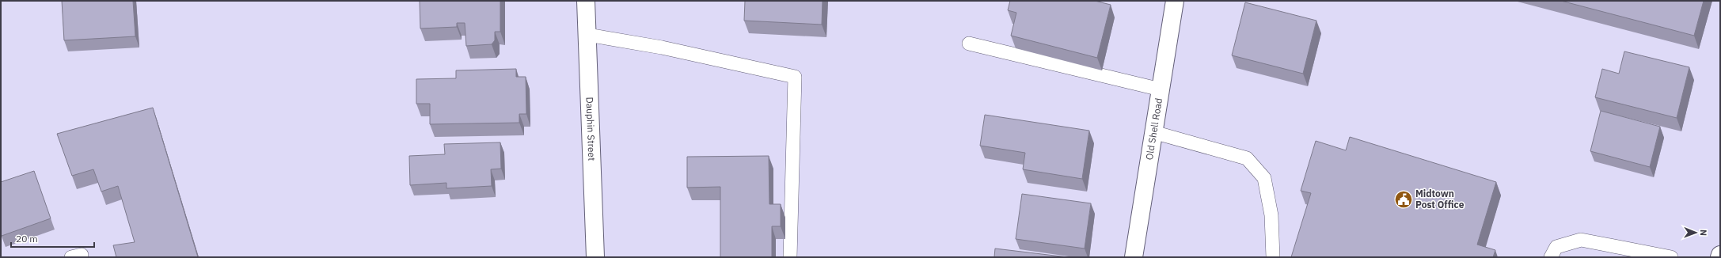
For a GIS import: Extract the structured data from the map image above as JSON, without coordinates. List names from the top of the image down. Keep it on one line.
{"streets":{"street":["Dauphin Street","Old Shell Road"]},"places":{"public building":["Midtown Post Office"]},"scale_bar":"20 m","north":"right"}
